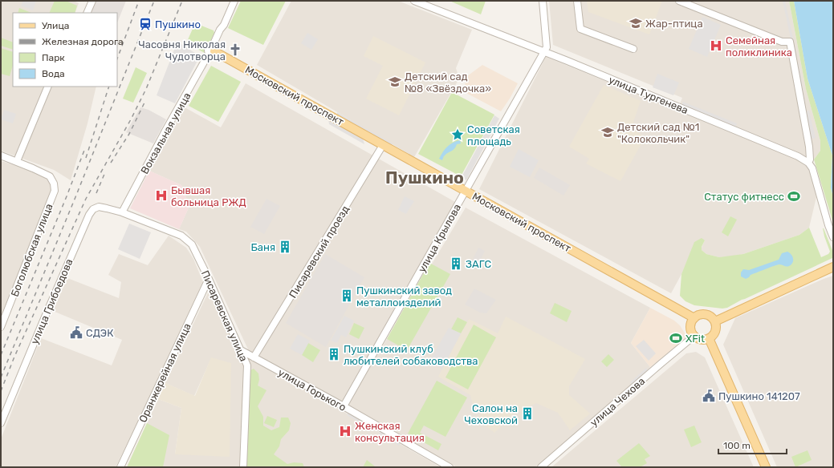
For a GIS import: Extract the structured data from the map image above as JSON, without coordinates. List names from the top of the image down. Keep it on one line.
{"streets":{"main road":["Московский проспект"],"street":["улица Тургенева","Вокзальная улица","улица Крылова","Боголюбская улица","Писаревский проезд","улица Грибоедова","Писаревская улица","Оранжерейная улица","улица Горького","улица Чехова"]},"crossings":[["улица Тургенева","улица Крылова"],["Московский проспект","Вокзальная улица"],["Московский проспект","улица Крылова"],["Московский проспект","Писаревский проезд"],["Московский проспект","улица Чехова"],["Вокзальная улица","улица Грибоедова"],["Вокзальная улица","Писаревская улица"],["улица Крылова","улица Горького"],["Писаревский проезд","улица Горького"],["улица Грибоедова","Писаревская улица"],["Писаревская улица","Оранжерейная улица"],["Писаревская улица","улица Горького"]],"districts":["Пушкино"],"places":{"school or university":["Жар-птица","Детский сад №8 «Звёздочка»","Детский сад №1 \"Колокольчик\""],"station":["Пушкино"],"hospital":["Семейная поликлиника","Бывшая больница РЖД","Женская консультация"],"church":["Часовня Николая Чудотворца"],"place":["Советская площадь"],"sports":["Статус фитнесс","XFit"],"building":["Баня","ЗАГС","Пушкинский завод металлоизделий","Пушкинский клуб любителей собаководства","Салон на Чеховской"],"public building":["СДЭК","Пушкино 141207"]},"legend":["Улица","Железная дорога","Парк","Вода"],"scale_bar":"100 m"}
